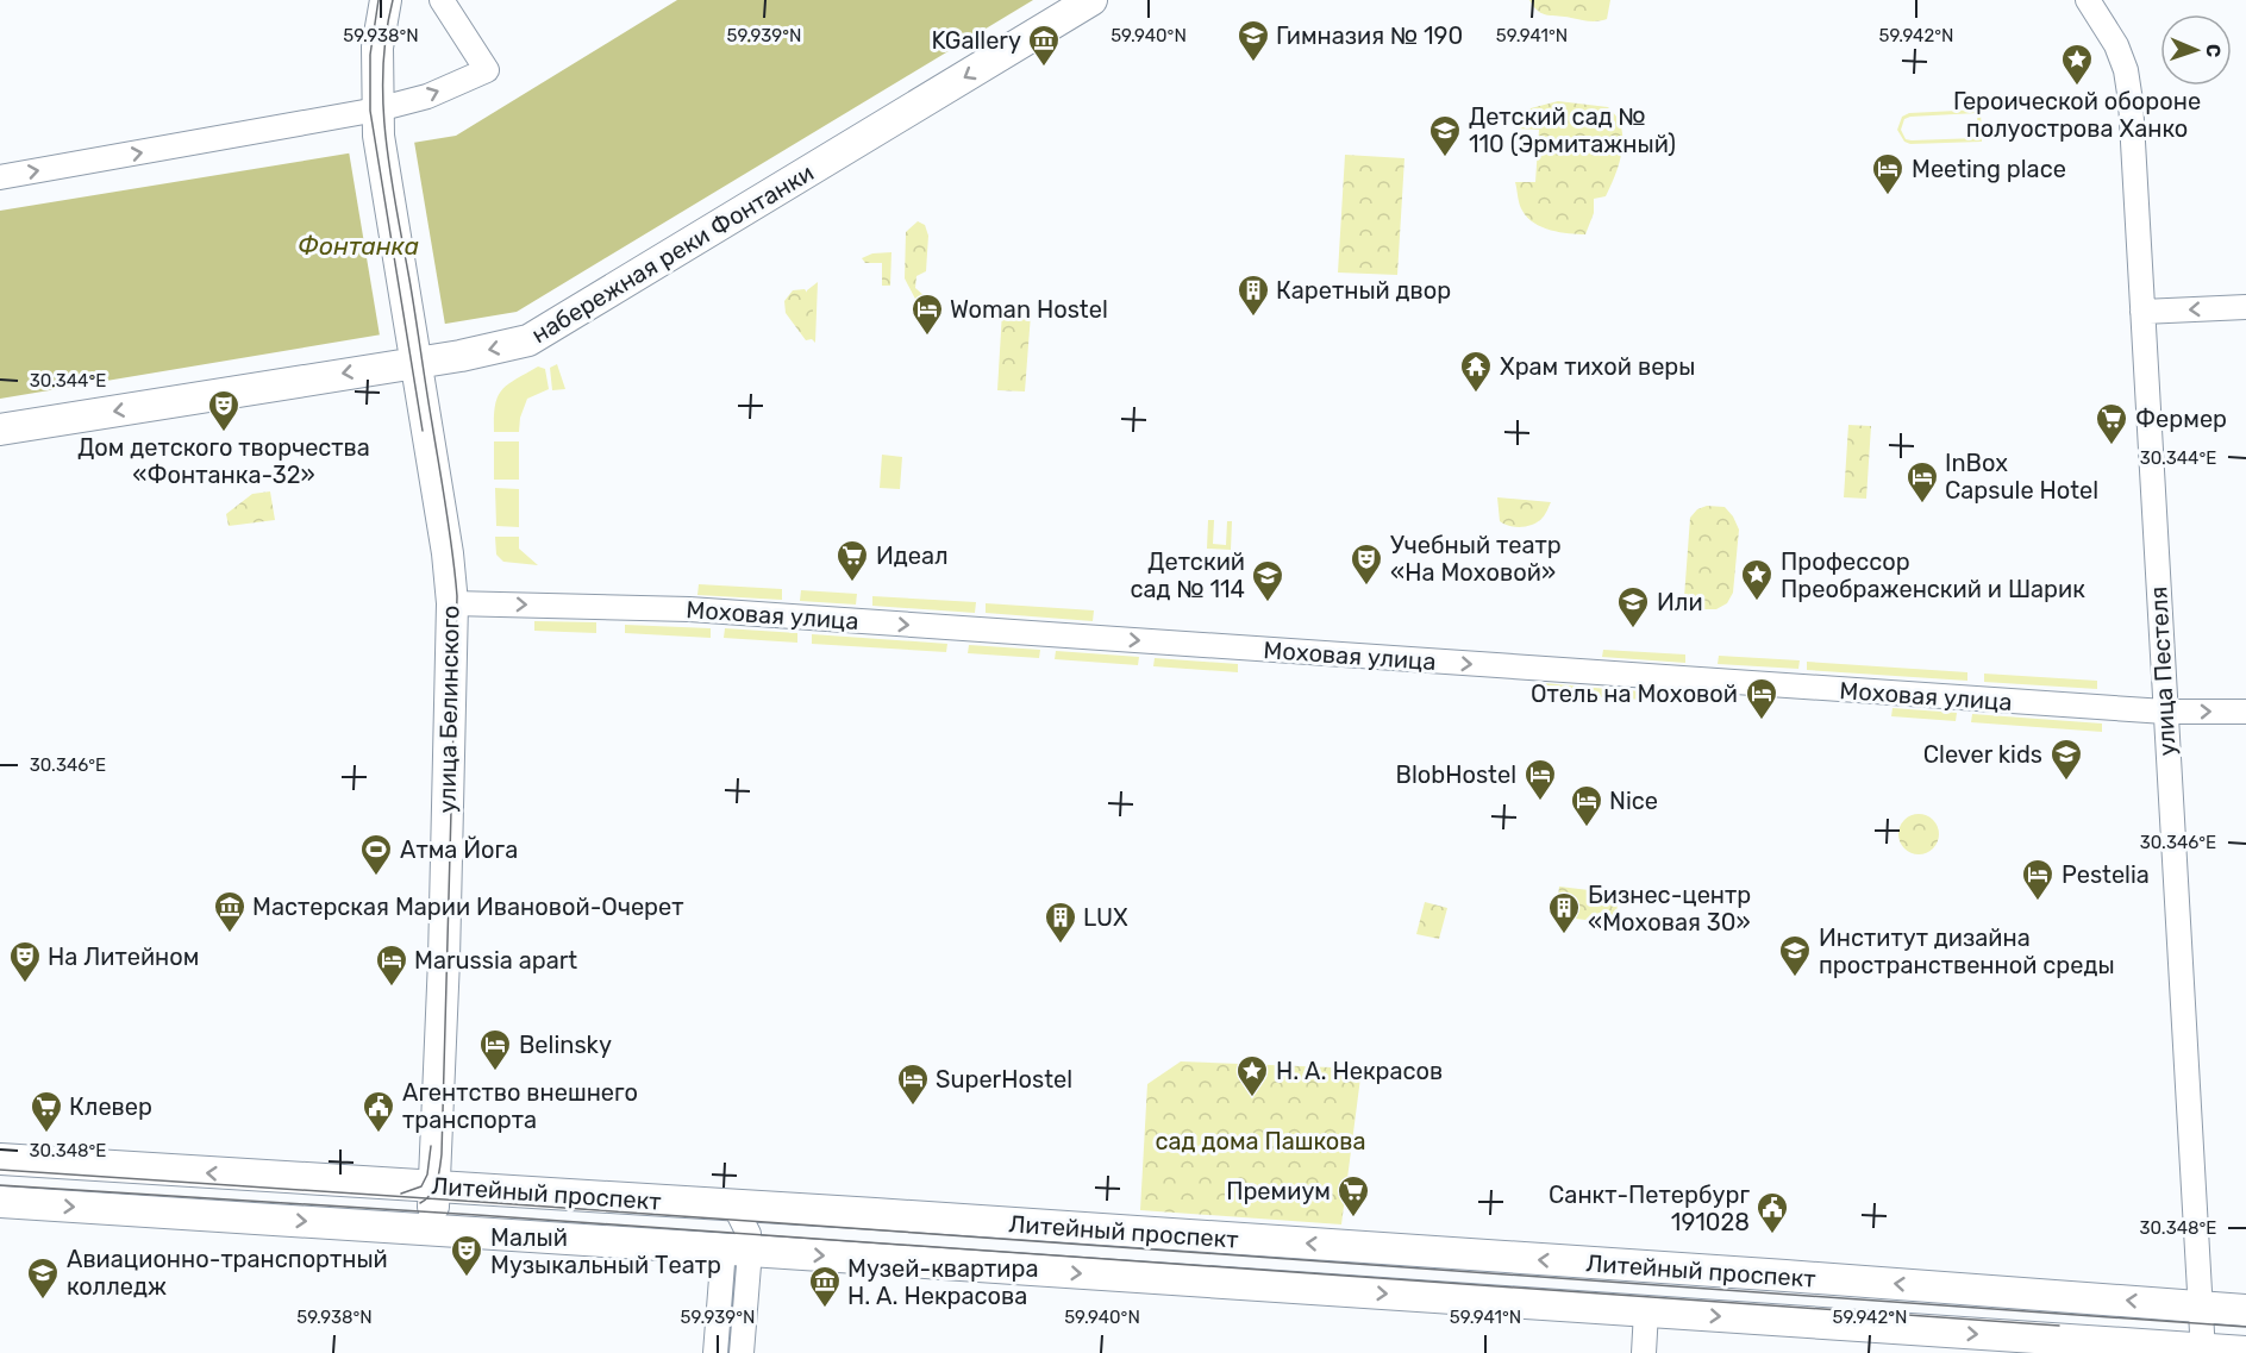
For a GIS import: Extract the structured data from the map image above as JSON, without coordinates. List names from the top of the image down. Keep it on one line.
{"streets":{"main road":["набережная реки Фонтанки","улица Белинского","Литейный проспект"],"street":["Моховая улица","улица Пестеля"]},"crossings":[["набережная реки Фонтанки","улица Белинского"],["Моховая улица","улица Пестеля"],["Моховая улица","улица Белинского"],["улица Пестеля","Литейный проспект"],["улица Белинского","Литейный проспект"]],"one_way":["набережная реки Фонтанки","Моховая улица"],"water":["Фонтанка"],"parks":["сад дома Пашкова"],"places":{"school or university":["Гимназия № 190","Детский сад № 110 (Эрмитажный)","Детский сад № 114","Или","Clever kids","Институт дизайна пространственной среды","Авиационно-транспортный колледж"],"museum":["KGallery","Мастерская Марии Ивановой-Очерет","Музей-квартира Н. А. Некрасова"],"place":["Героической обороне полуострова Ханко","Профессор Преображенский и Шарик","Н. А. Некрасов"],"hotel":["Meeting place","Woman Hostel","InBox Capsule Hotel","Отель на Моховой","BlobHostel","Nice","Pestelia","Marussia apart","Belinsky","SuperHostel"],"building":["Каретный двор","Бизнес-центр «Моховая 30»","LUX"],"temple":["Храм тихой веры"],"theatre":["Дом детского творчества «Фонтанка-32»","Учебный театр «На Моховой»","На Литейном","Малый Музыкальный Театр"],"supermarket":["Фермер","Идеал","Клевер","Премиум"],"sports":["Атма Йога"],"public building":["Агентство внешнего транспорта","Санкт-Петербург 191028"]},"north":"right","coordinates":["59.938°N","59.939°N","59.940°N","59.941°N","59.942°N","30.344°E","30.346°E","30.348°E"]}
